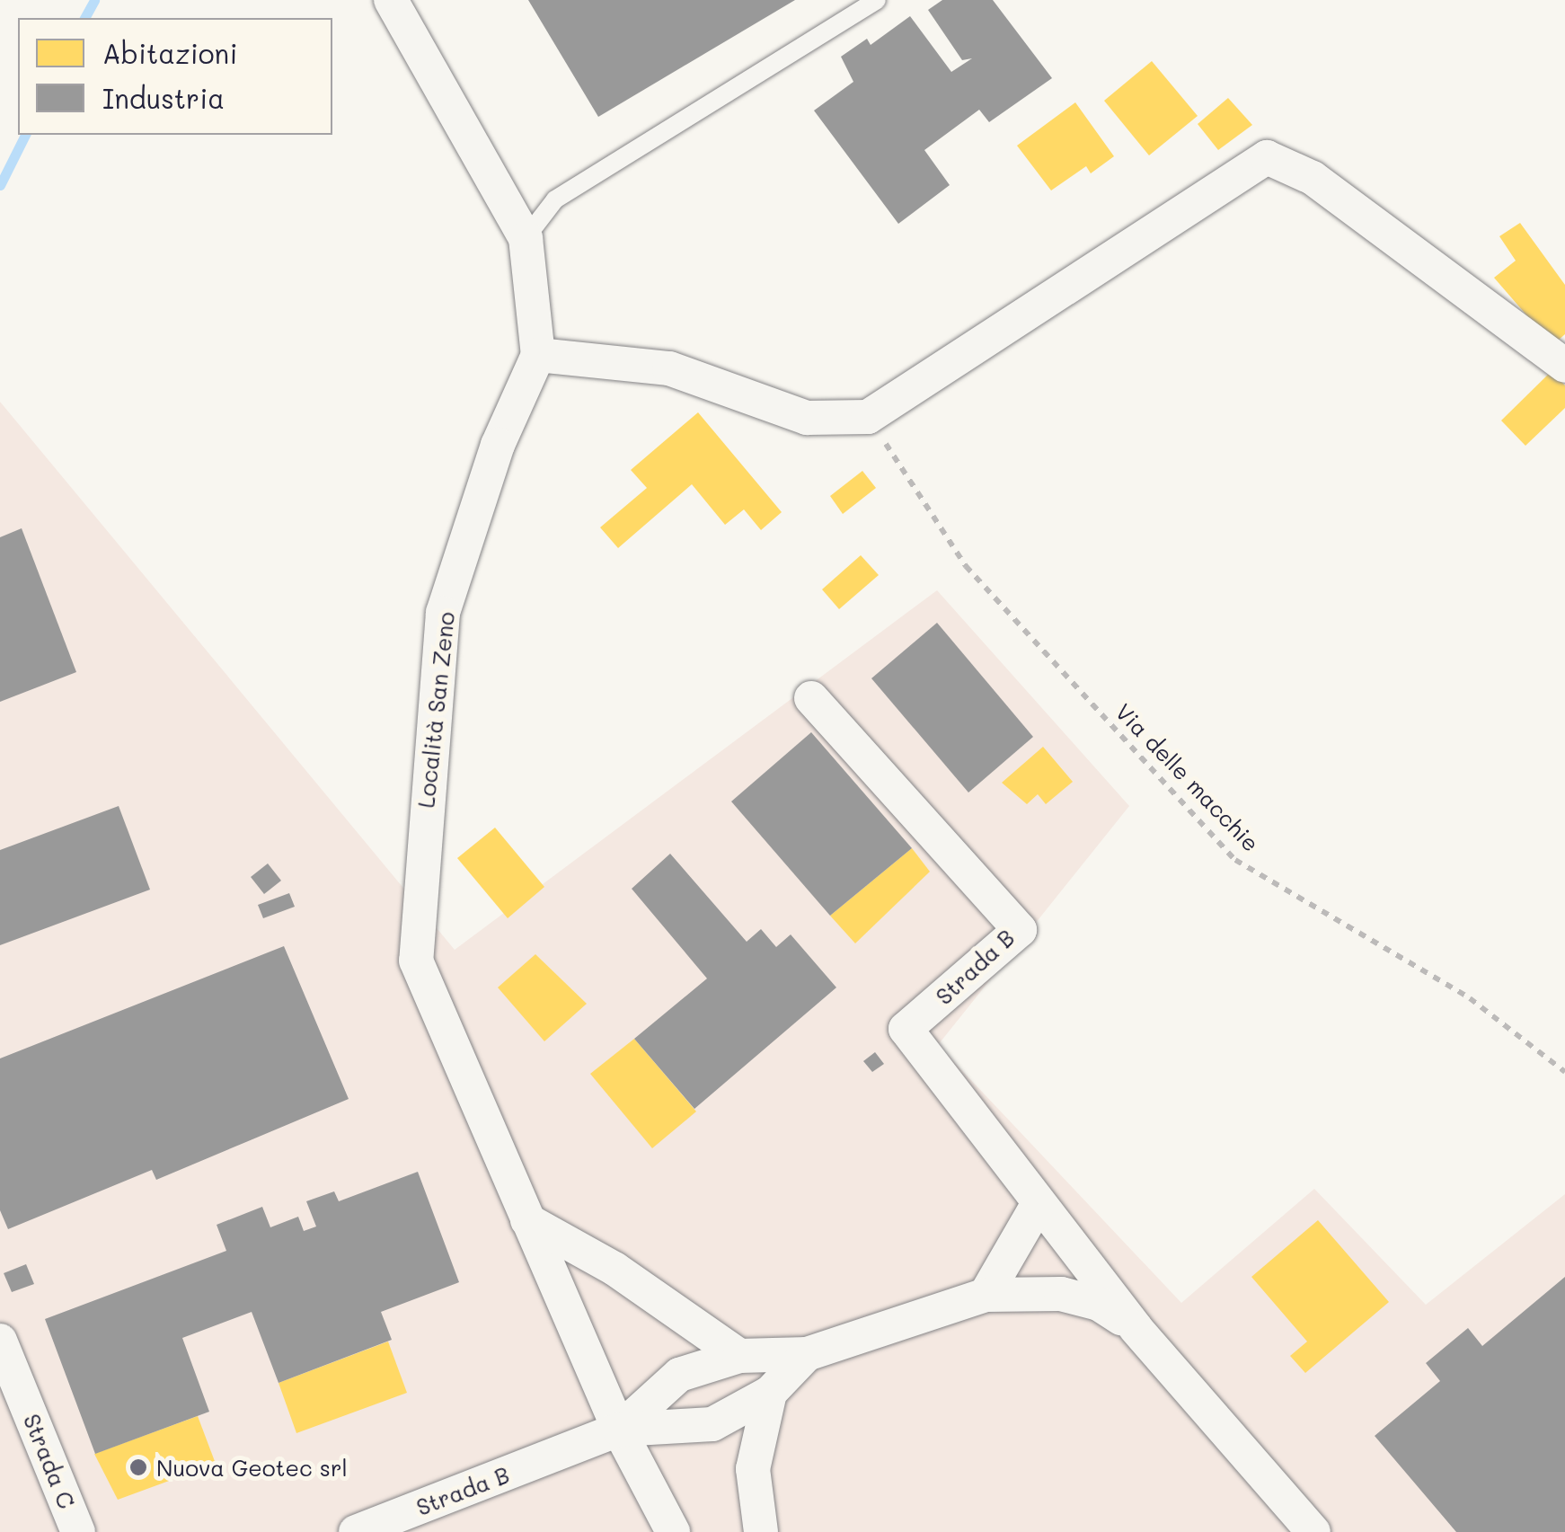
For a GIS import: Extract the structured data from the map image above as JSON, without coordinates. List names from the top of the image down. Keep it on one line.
{"streets":{"street":["Località San Zeno","Strada B","Strada C"],"path":["Via delle macchie"]},"crossings":[["Località San Zeno","Strada B"]],"places":["Nuova Geotec srl"],"legend":["Abitazioni","Industria"]}
